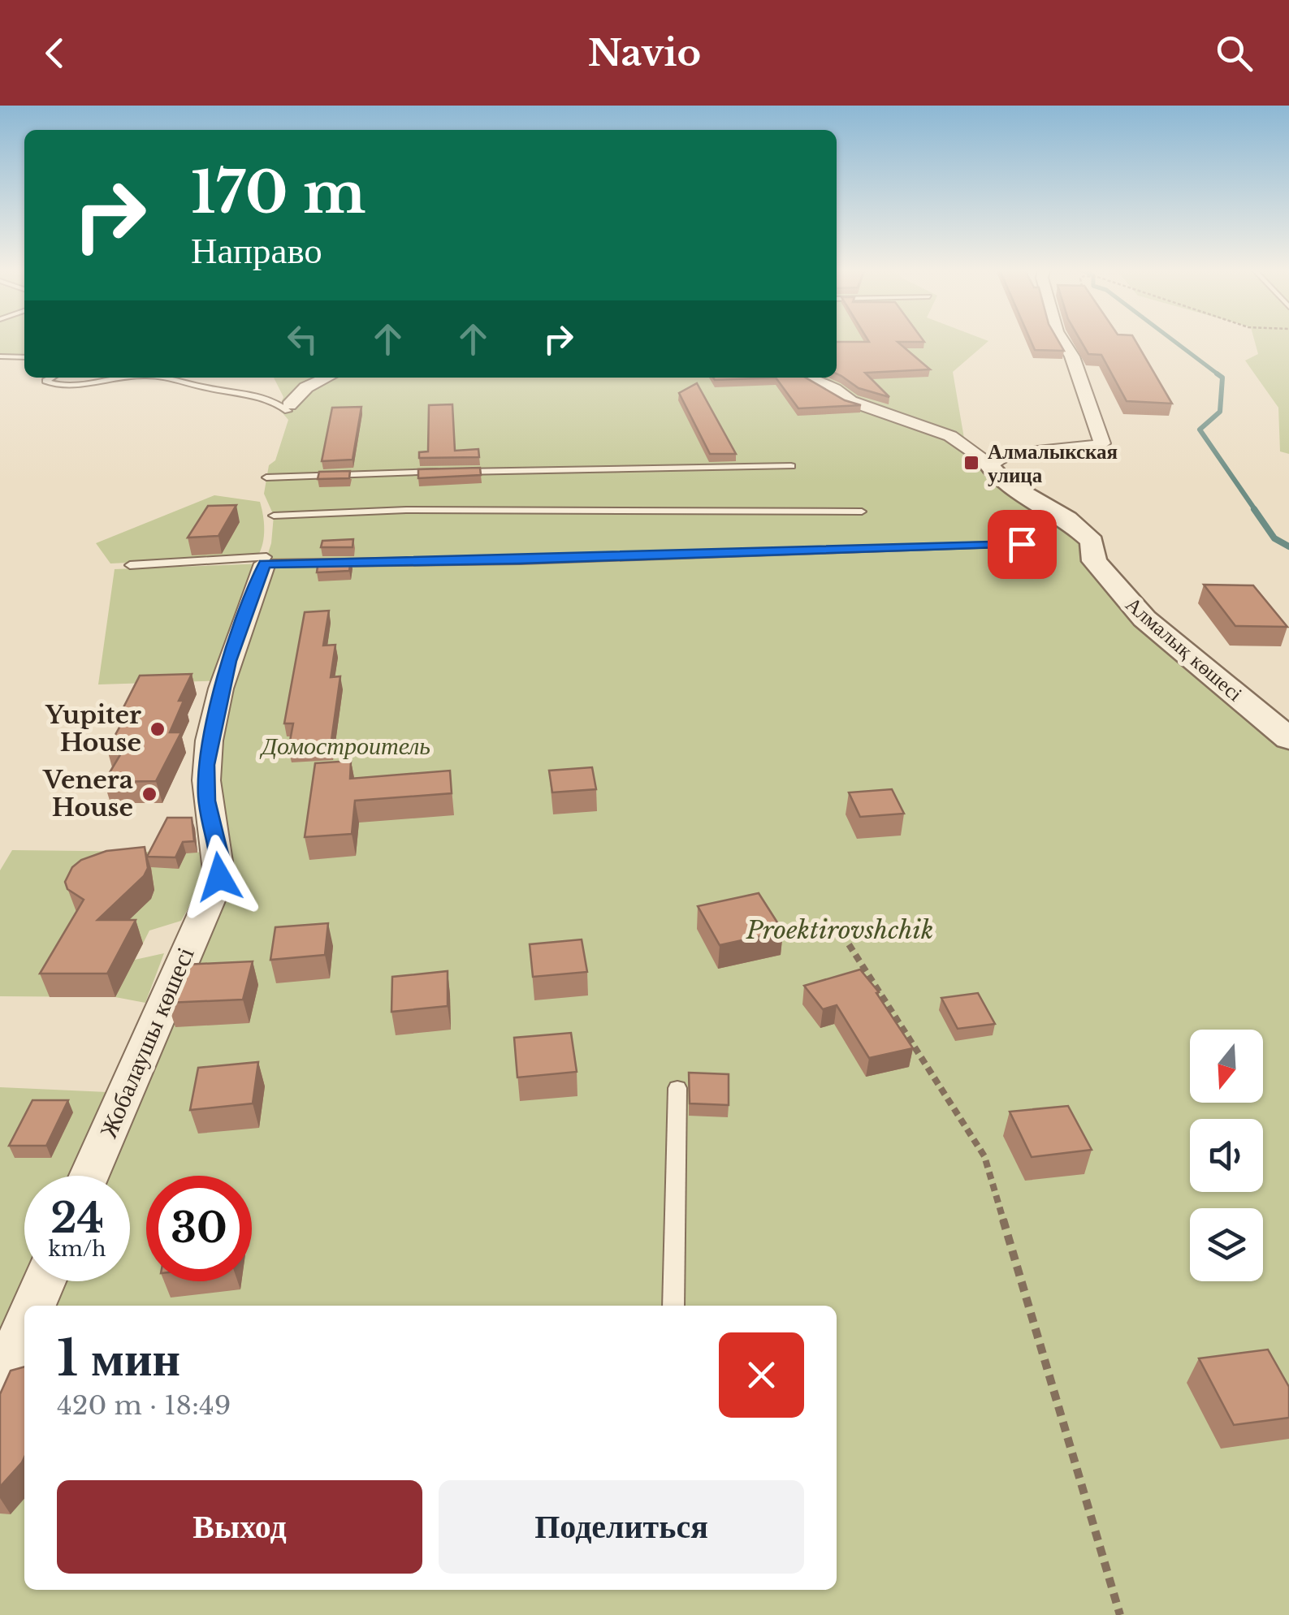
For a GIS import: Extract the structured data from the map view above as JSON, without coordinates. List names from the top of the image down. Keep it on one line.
{"streets":{"street":["Алмалық көшесі","Жобалаушы көшесі"]},"parks":["Домостроитель","Proektirovshchik"],"places":{"transit":["Алмалыкская улица"],"other":["Yupiter House","Venera House"]},"north":"bottom","page":{"header":"Navio","turn":["170 m","Направо"],"speed":"24 km/h","limit":"30","heading":["1 мин","420 m · 18:49"],"buttons":["Выход","Поделиться"]}}
